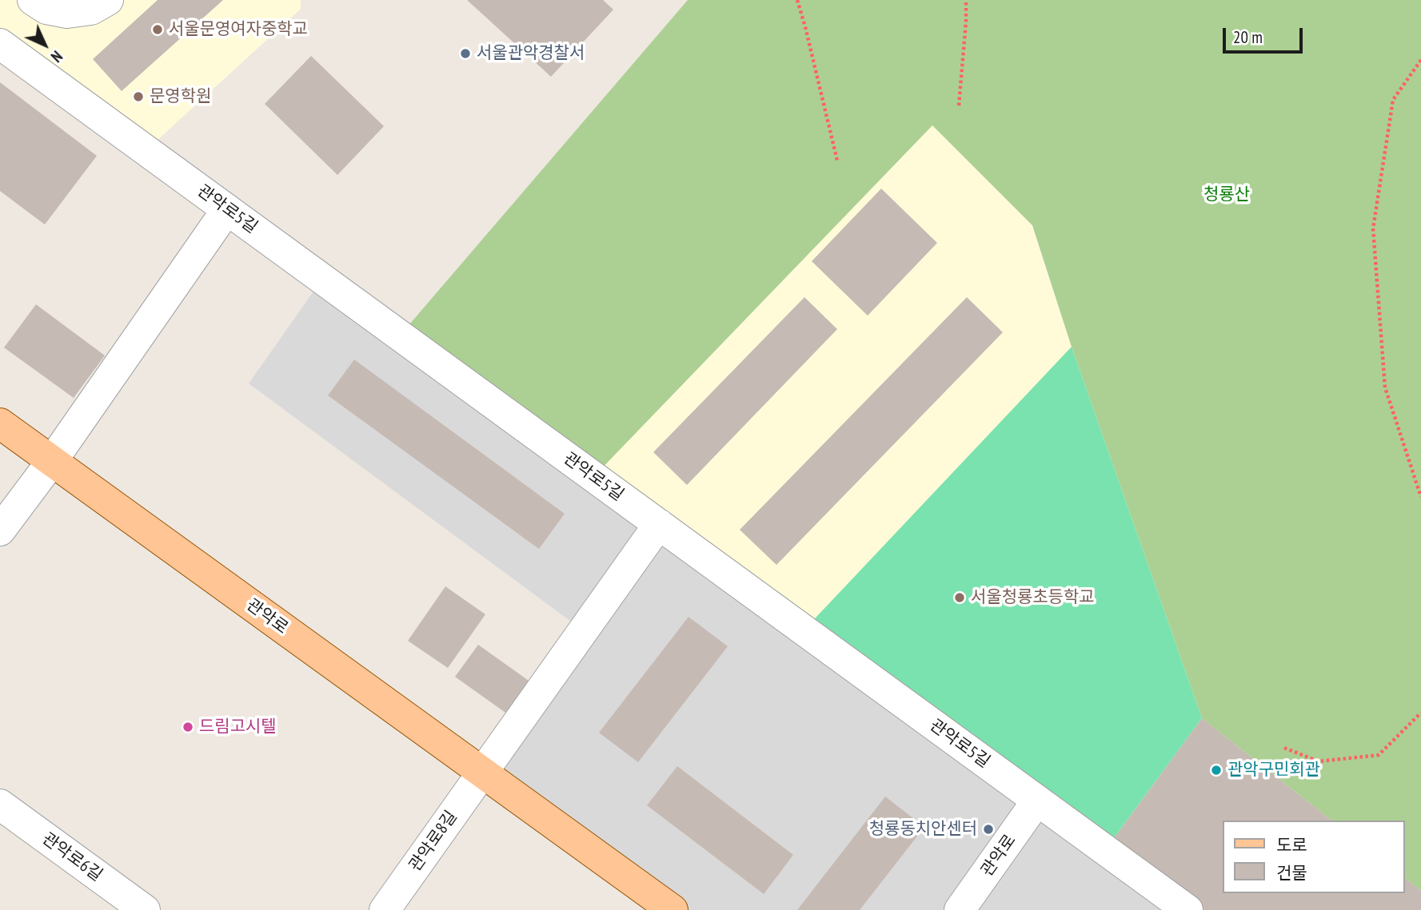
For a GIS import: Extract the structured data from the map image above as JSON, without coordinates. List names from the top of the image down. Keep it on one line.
{"streets":{"main road":["관악로"],"street":["관악로5길","관악로8길","관악로6길"]},"crossings":[["관악로5길","관악로"],["관악로","관악로8길"]],"parks":["청룡산"],"places":["서울문영여자중학교","서울관악경찰서","문영학원","서울청룡초등학교","드림고시텔","관악구민회관","청룡동치안센터"],"legend":["도로","건물"],"scale_bar":"20 m","north":"bottom right"}
